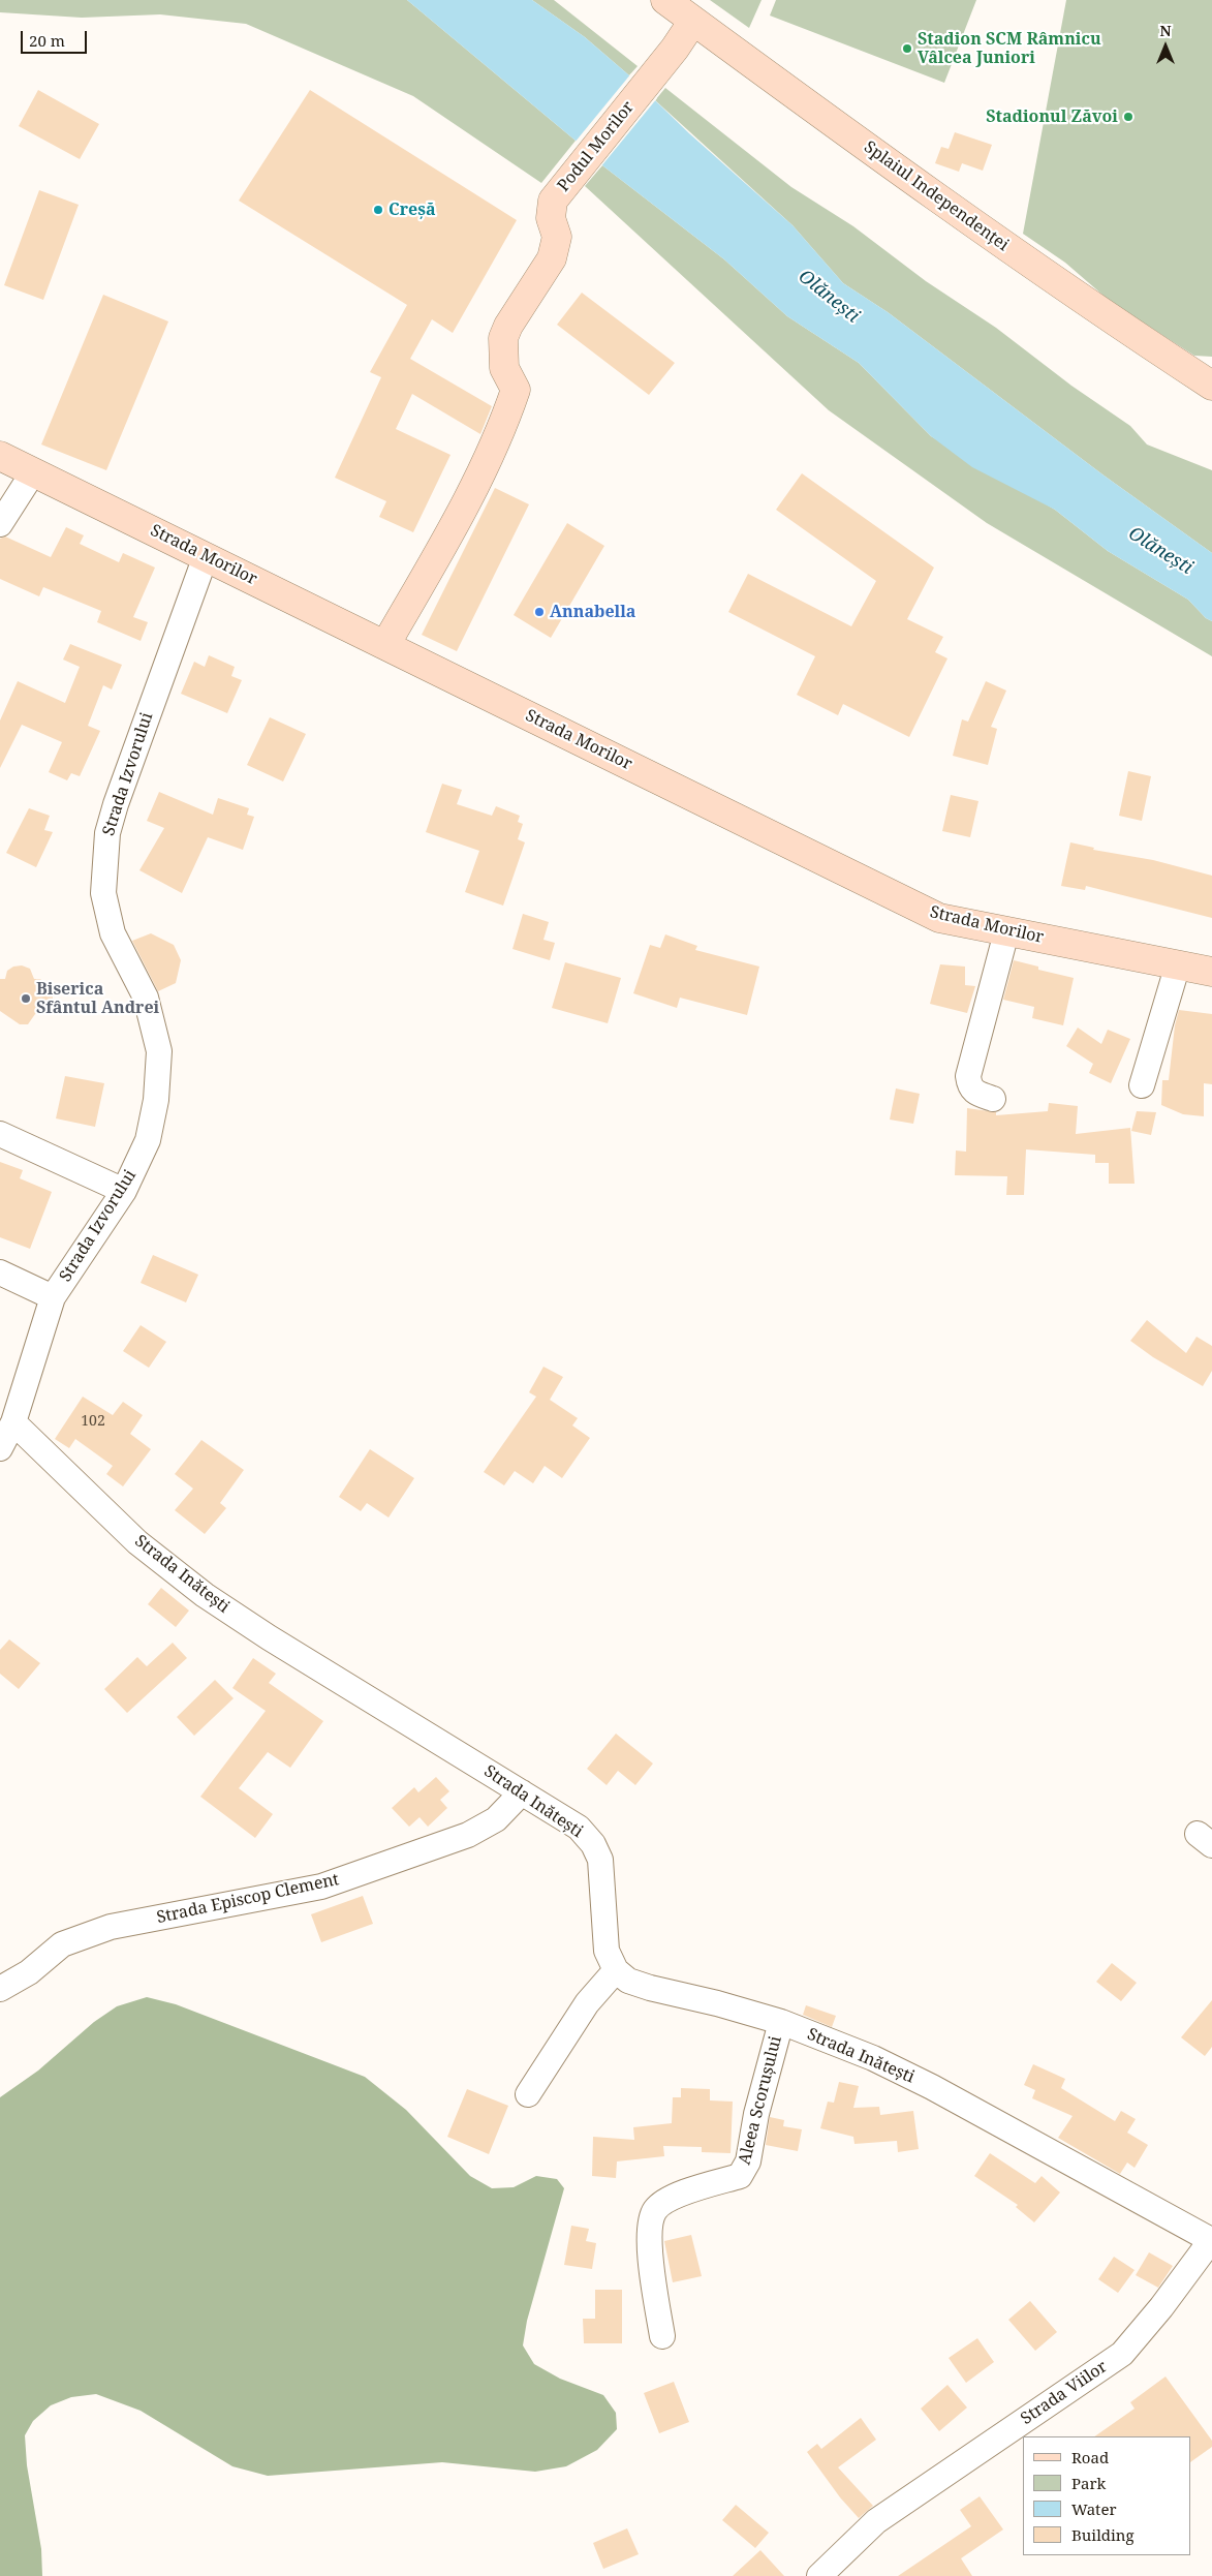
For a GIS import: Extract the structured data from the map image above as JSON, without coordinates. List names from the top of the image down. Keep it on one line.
{"streets":{"street":["Podul Morilor","Splaiul Independenței","Strada Morilor","Strada Izvorului","Strada Inătești","Strada Episcop Clement","Aleea Scorușului","Strada Viilor"]},"crossings":[["Podul Morilor","Splaiul Independenței"],["Podul Morilor","Strada Morilor"],["Strada Morilor","Strada Izvorului"],["Strada Izvorului","Strada Inătești"],["Strada Inătești","Strada Episcop Clement"],["Strada Inătești","Aleea Scorușului"],["Strada Inătești","Strada Viilor"]],"water":["Olănești"],"places":["Stadion SCM Râmnicu Vâlcea Juniori","Stadionul Zăvoi","Creșă","Annabella","Biserica Sfântul Andrei"],"house_numbers":["102"],"legend":["Road","Park","Water","Building"],"scale_bar":"20 m","north":"top"}
